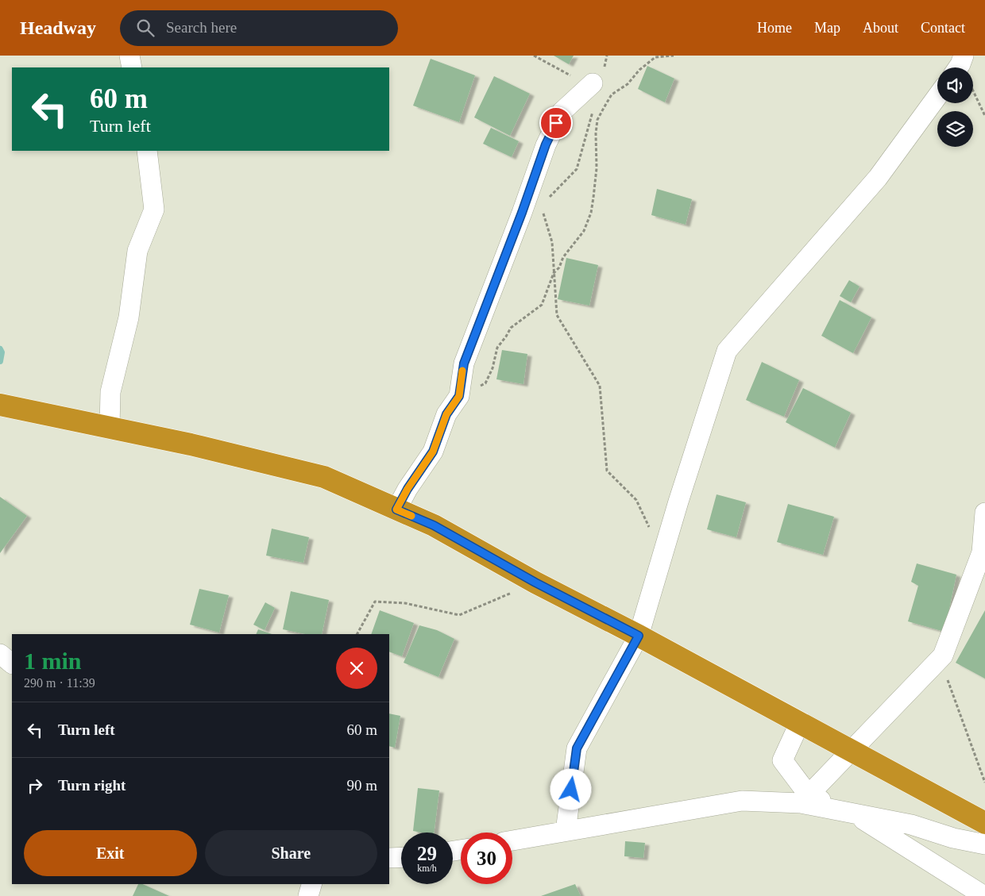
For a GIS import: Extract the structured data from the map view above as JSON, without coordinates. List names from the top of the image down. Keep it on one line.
{"page":{"header":"Headway","search":"Search here","nav":["Home","Map","About","Contact"],"turn":["60 m","Turn left"],"heading":["1 min","290 m · 11:39"],"list":[{"name":"Turn left","value":"60 m"},{"name":"Turn right","value":"90 m"}],"buttons":["Exit","Share"],"speed":"29 km/h","limit":"30"}}
